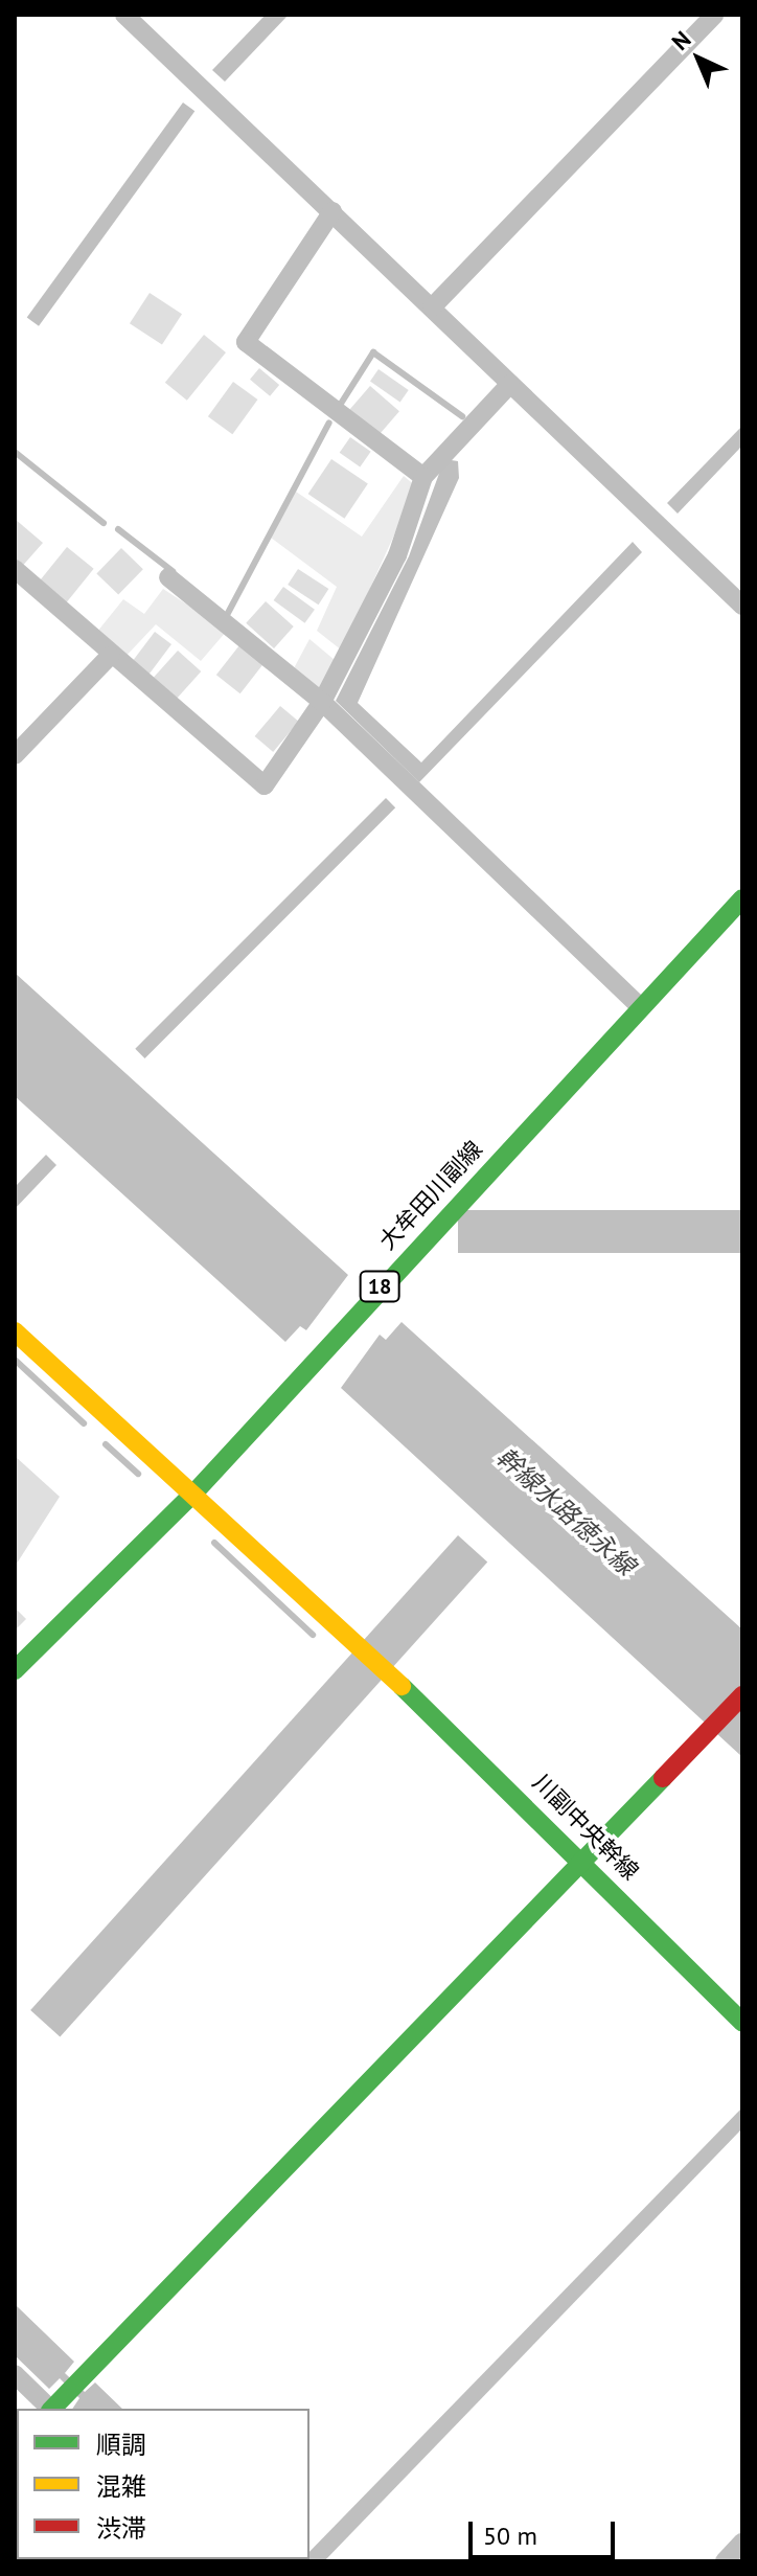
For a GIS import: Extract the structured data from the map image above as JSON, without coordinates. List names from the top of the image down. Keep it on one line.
{"streets":{"street":["大牟田川副線","18","川副中央幹線"]},"crossings":[["大牟田川副線","川副中央幹線"]],"water":["幹線水路徳永線"],"legend":["順調","混雑","渋滞"],"scale_bar":"50 m","north":"top left"}
